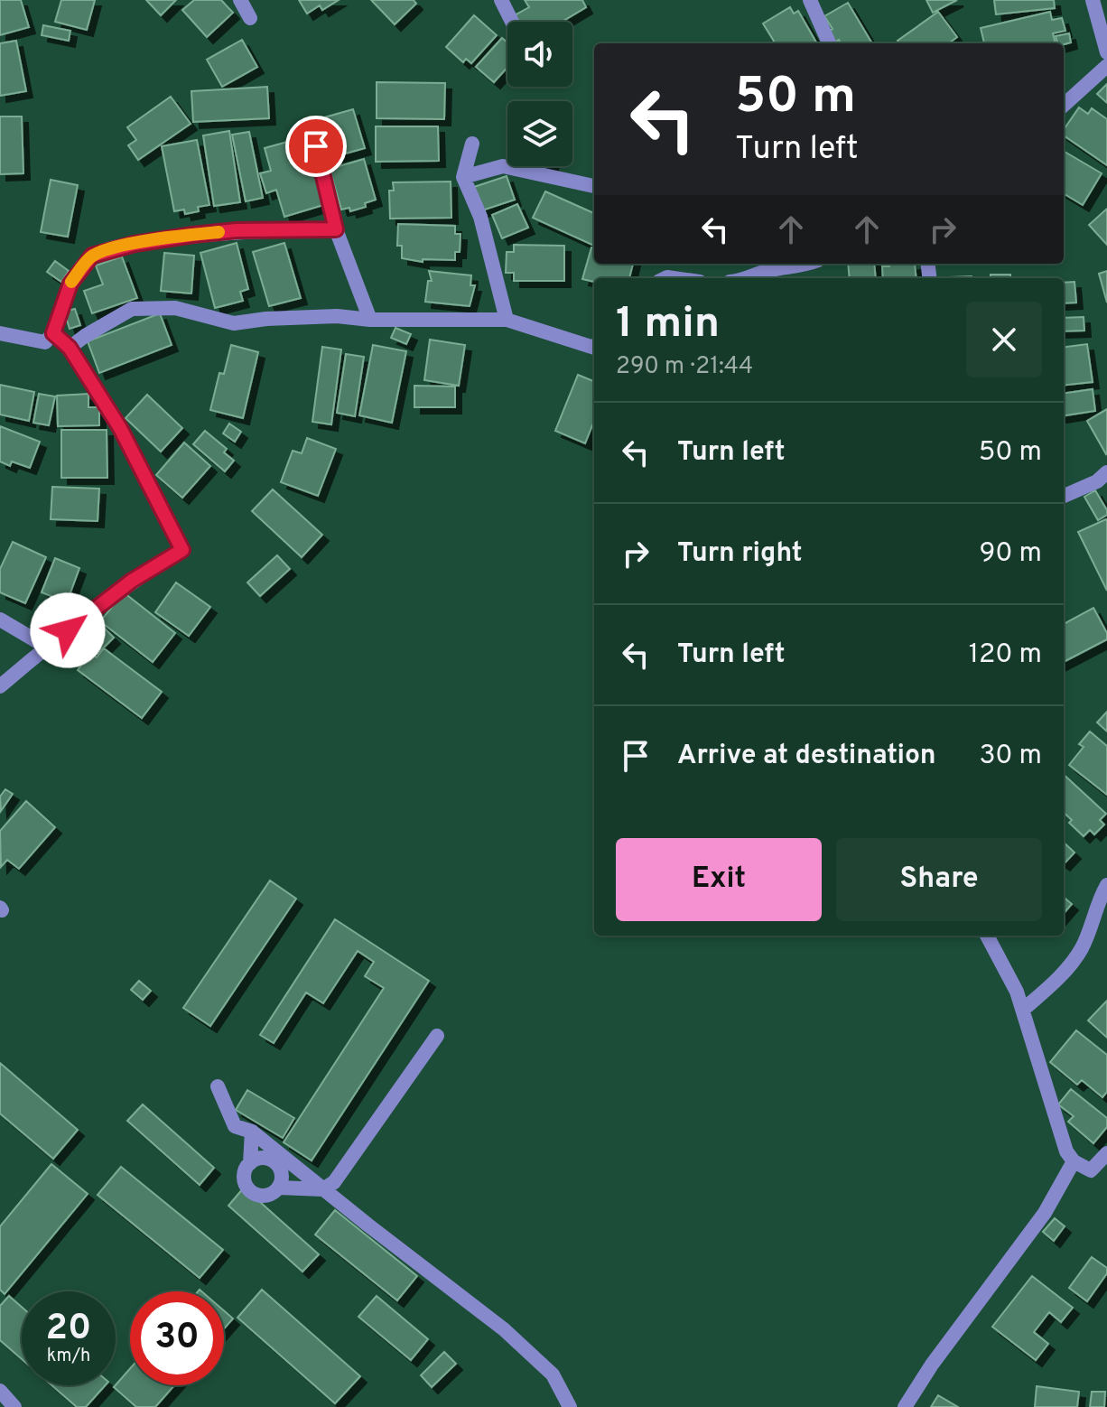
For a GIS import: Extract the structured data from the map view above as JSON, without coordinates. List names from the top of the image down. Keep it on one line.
{"page":{"turn":["50 m","Turn left"],"heading":["1 min","290 m · 21:44"],"list":[{"name":"Turn left","value":"50 m"},{"name":"Turn right","value":"90 m"},{"name":"Turn left","value":"120 m"},{"name":"Arrive at destination","value":"30 m"}],"buttons":["Exit","Share"],"speed":"20 km/h","limit":"30"}}
